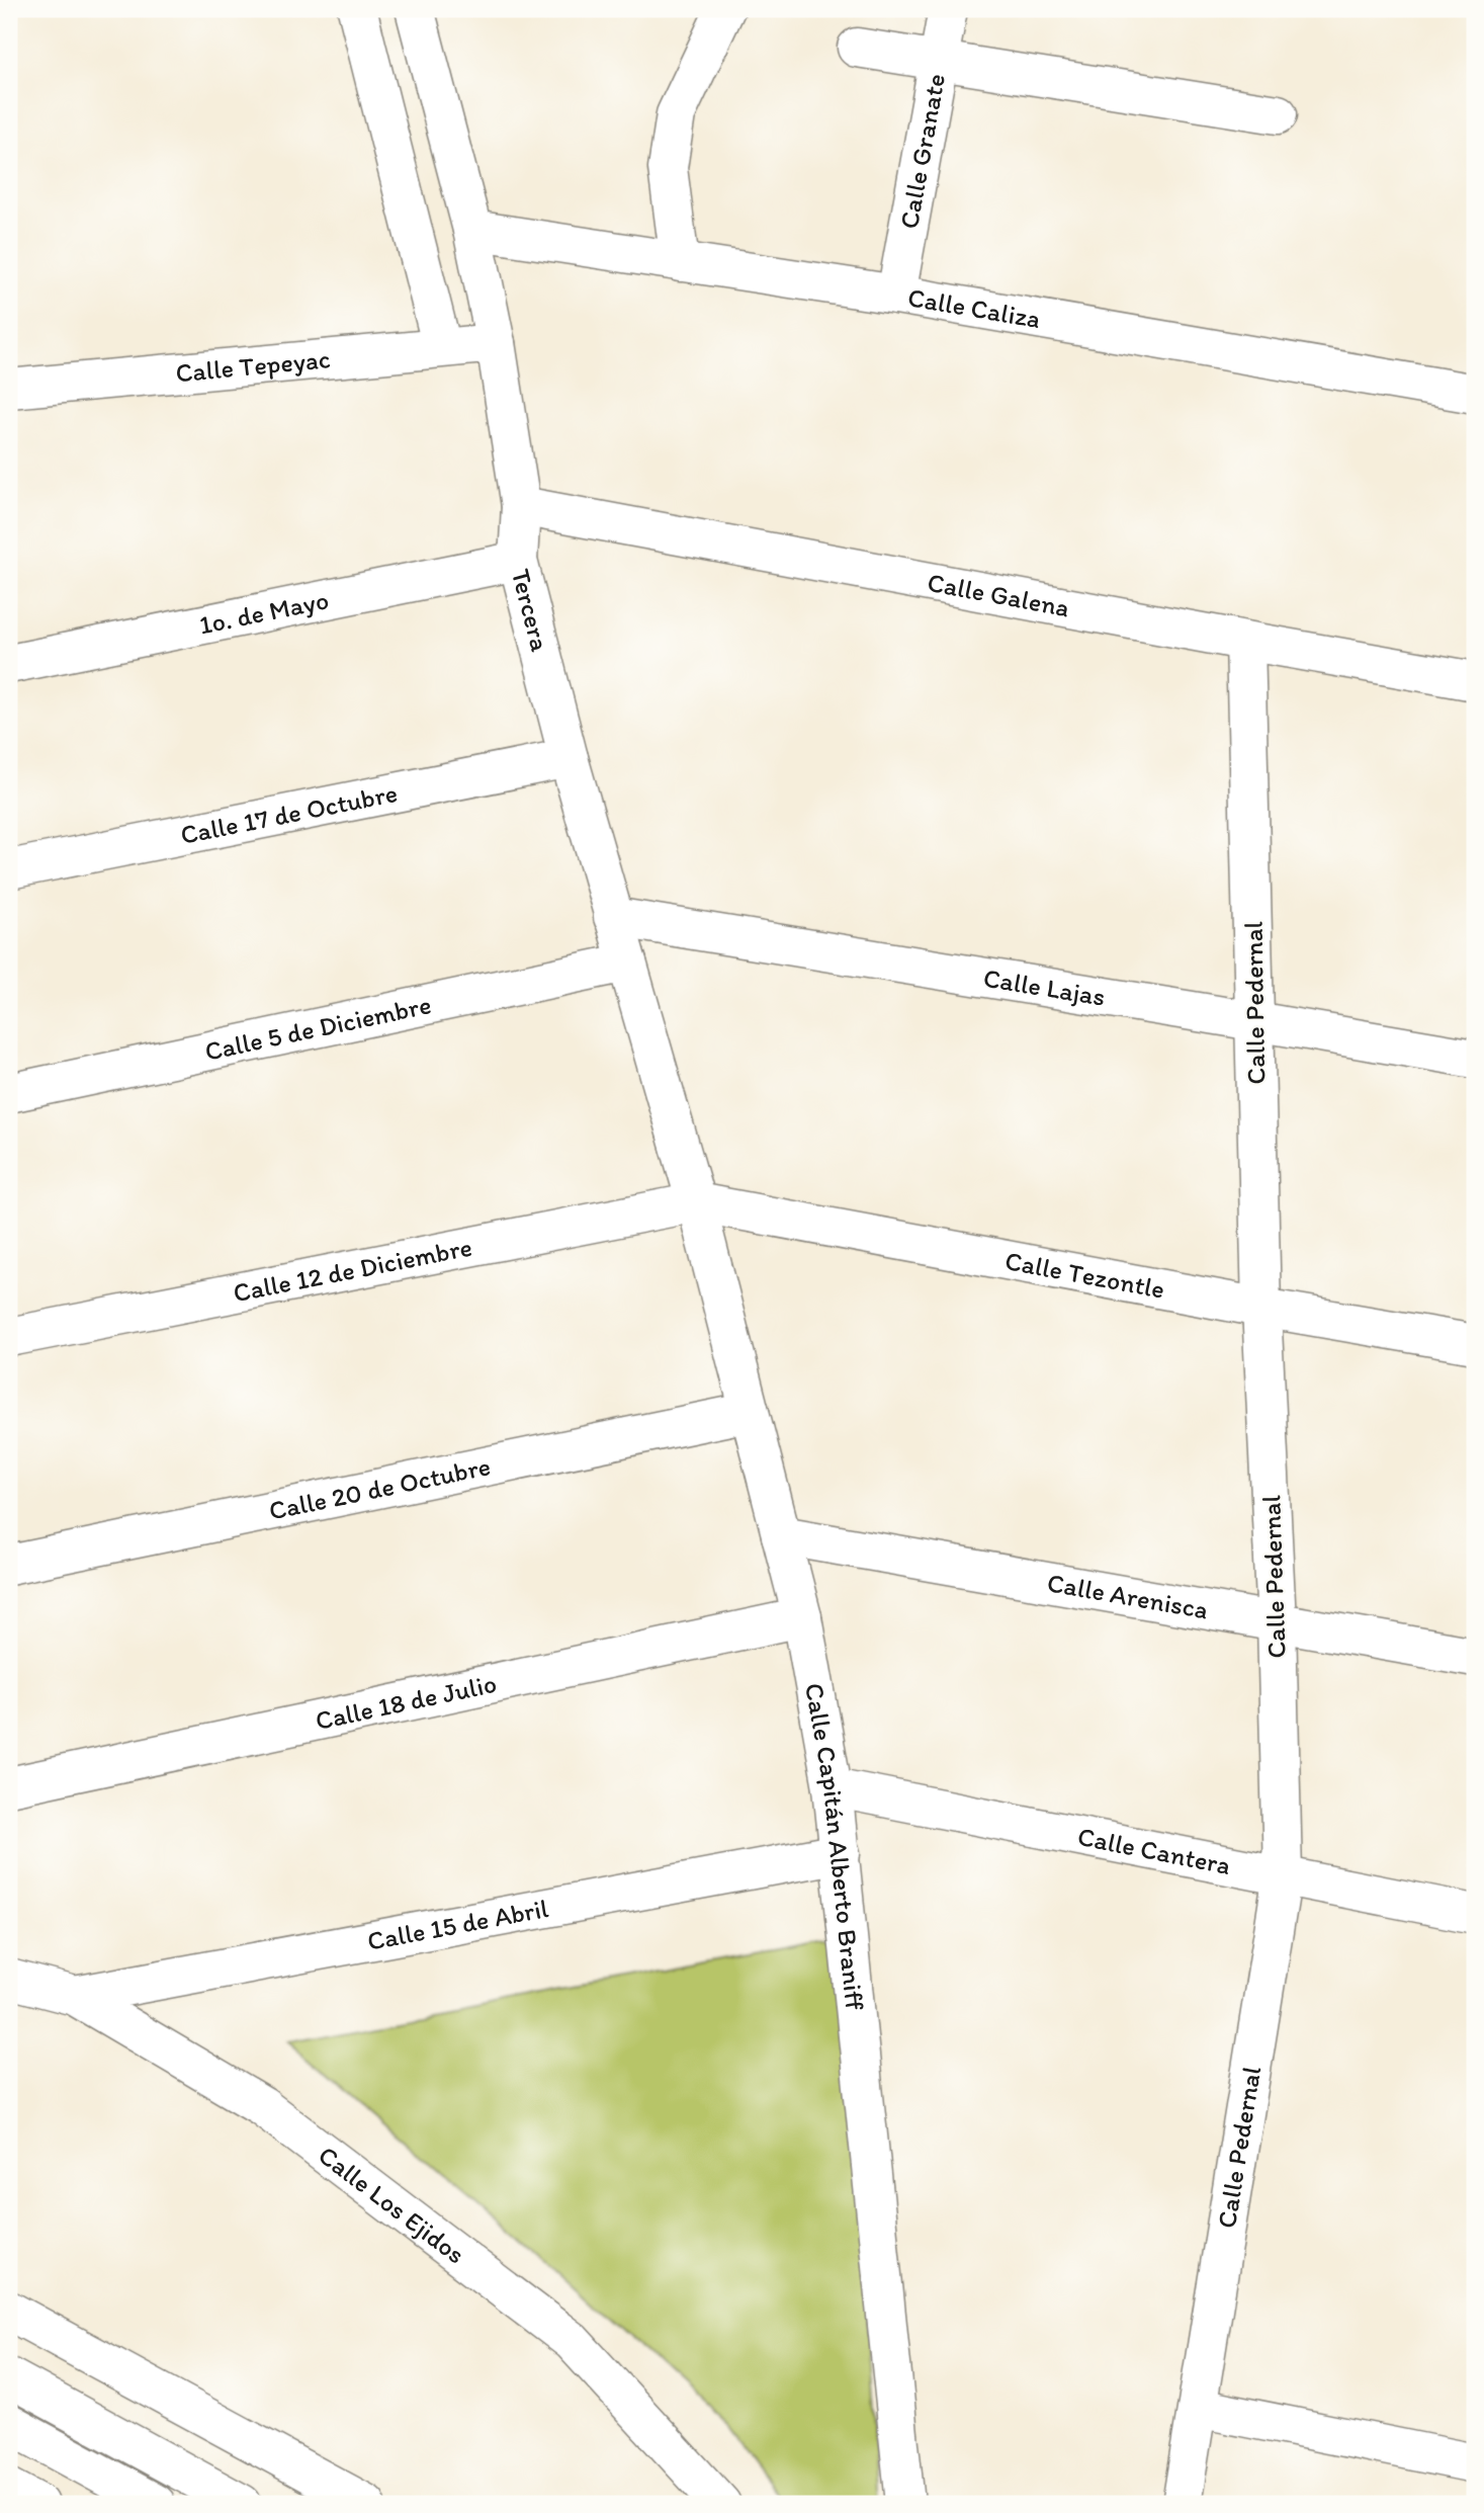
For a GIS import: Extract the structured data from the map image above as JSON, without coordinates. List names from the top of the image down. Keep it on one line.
{"streets":{"street":["Calle Granate","Calle Caliza","Calle Tepeyac","Calle Galena","Tercera","1o. de Mayo","Calle 17 de Octubre","Calle Lajas","Calle Pedernal","Calle 5 de Diciembre","Calle 12 de Diciembre","Calle Tezontle","Calle 20 de Octubre","Calle Arenisca","Calle 18 de Julio","Calle Capitán Alberto Braniff","Calle Cantera","Calle 15 de Abril","Calle Los Ejidos"]},"crossings":[["Calle Granate","Calle Caliza"],["Calle Caliza","Tercera"],["Calle Tepeyac","Tercera"],["Calle Galena","Tercera"],["Calle Galena","Calle Pedernal"],["Tercera","1o. de Mayo"],["Tercera","Calle 17 de Octubre"],["Tercera","Calle Lajas"],["Tercera","Calle 5 de Diciembre"],["Tercera","Calle 12 de Diciembre"],["Tercera","Calle Tezontle"],["Tercera","Calle Capitán Alberto Braniff"],["Calle Lajas","Calle Pedernal"],["Calle Pedernal","Calle Tezontle"],["Calle Pedernal","Calle Arenisca"],["Calle Pedernal","Calle Cantera"],["Calle 12 de Diciembre","Calle Tezontle"],["Calle 12 de Diciembre","Calle Capitán Alberto Braniff"],["Calle Tezontle","Calle Capitán Alberto Braniff"],["Calle 20 de Octubre","Calle Capitán Alberto Braniff"],["Calle Arenisca","Calle Capitán Alberto Braniff"],["Calle 18 de Julio","Calle Capitán Alberto Braniff"],["Calle Capitán Alberto Braniff","Calle Cantera"],["Calle Capitán Alberto Braniff","Calle 15 de Abril"],["Calle 15 de Abril","Calle Los Ejidos"]]}
